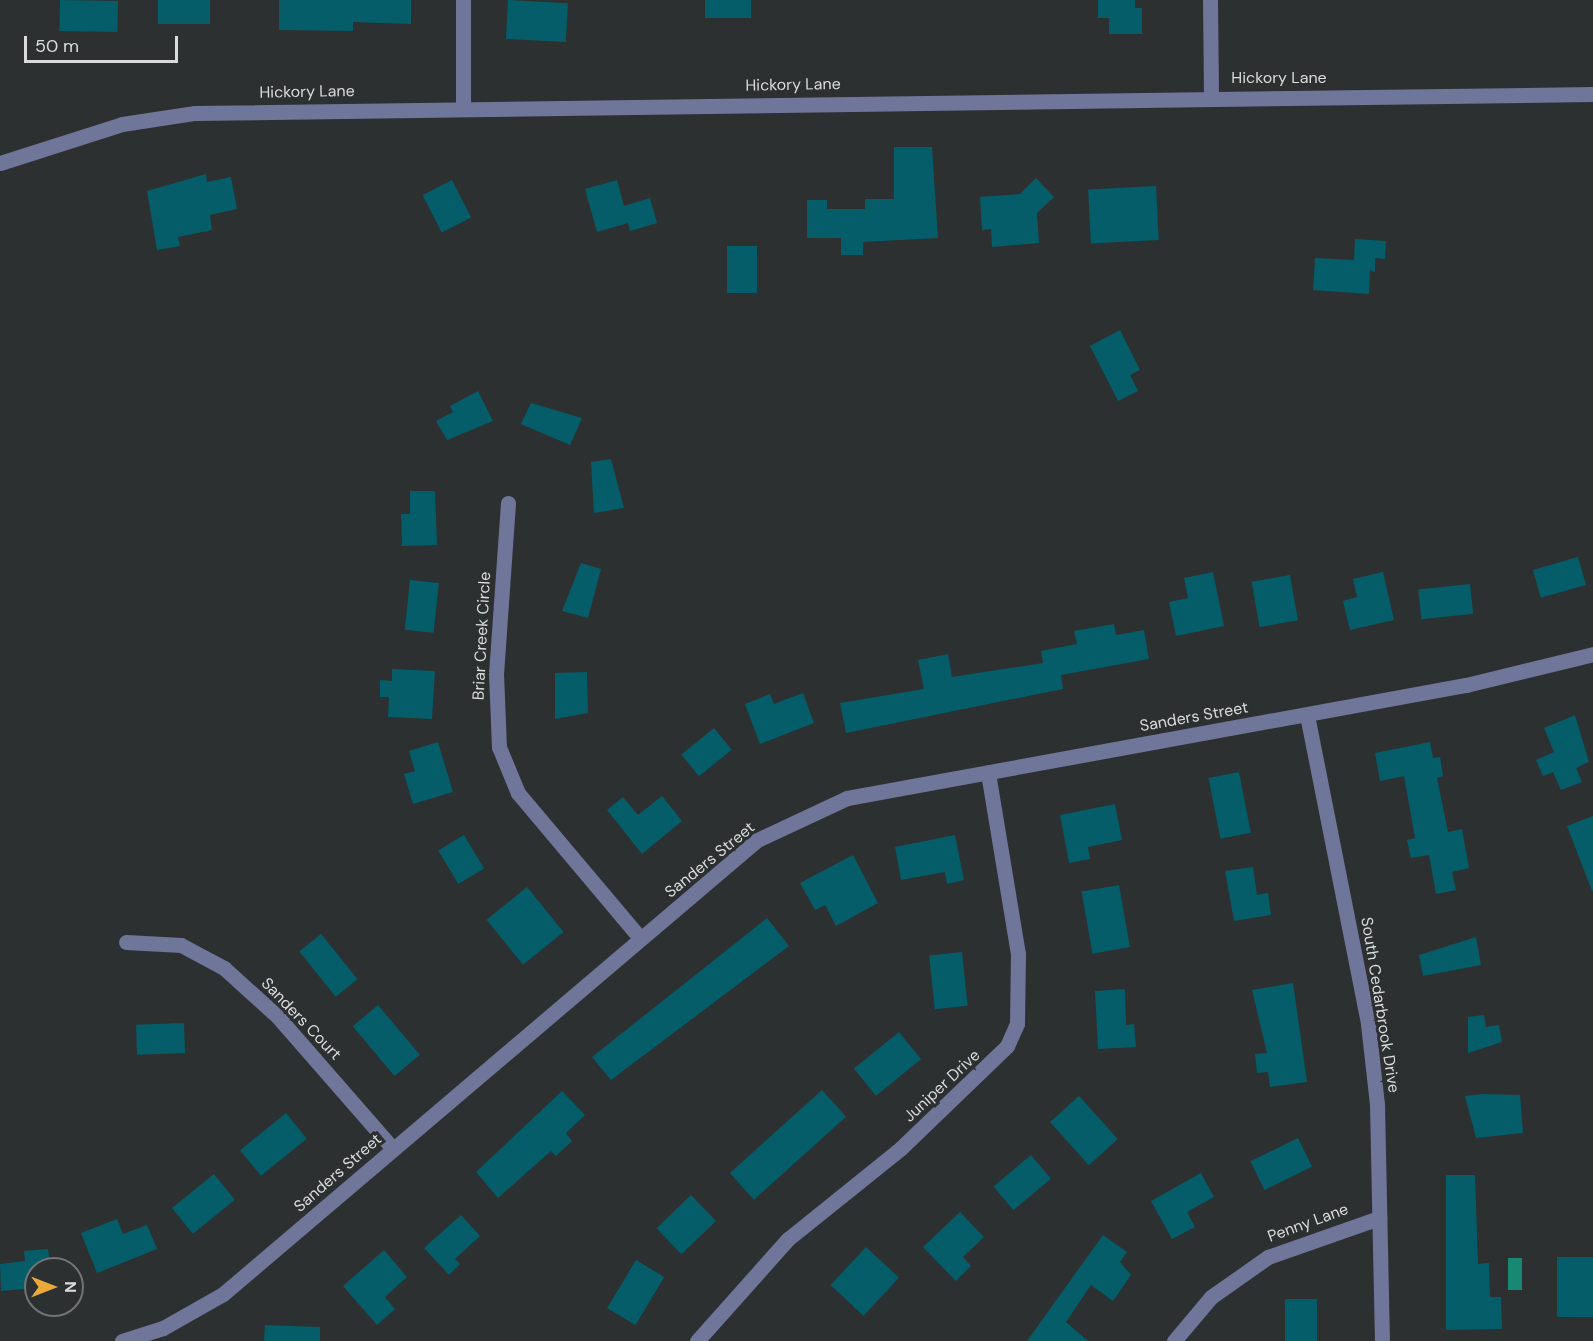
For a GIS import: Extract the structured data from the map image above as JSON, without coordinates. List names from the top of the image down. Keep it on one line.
{"streets":{"street":["Hickory Lane","Briar Creek Circle","Sanders Street","South Cedarbrook Drive","Sanders Court","Juniper Drive","Penny Lane"]},"crossings":[["Briar Creek Circle","Sanders Street"],["Sanders Street","South Cedarbrook Drive"],["Sanders Street","Sanders Court"],["Sanders Street","Juniper Drive"],["South Cedarbrook Drive","Penny Lane"]],"scale_bar":"50 m","north":"right"}
